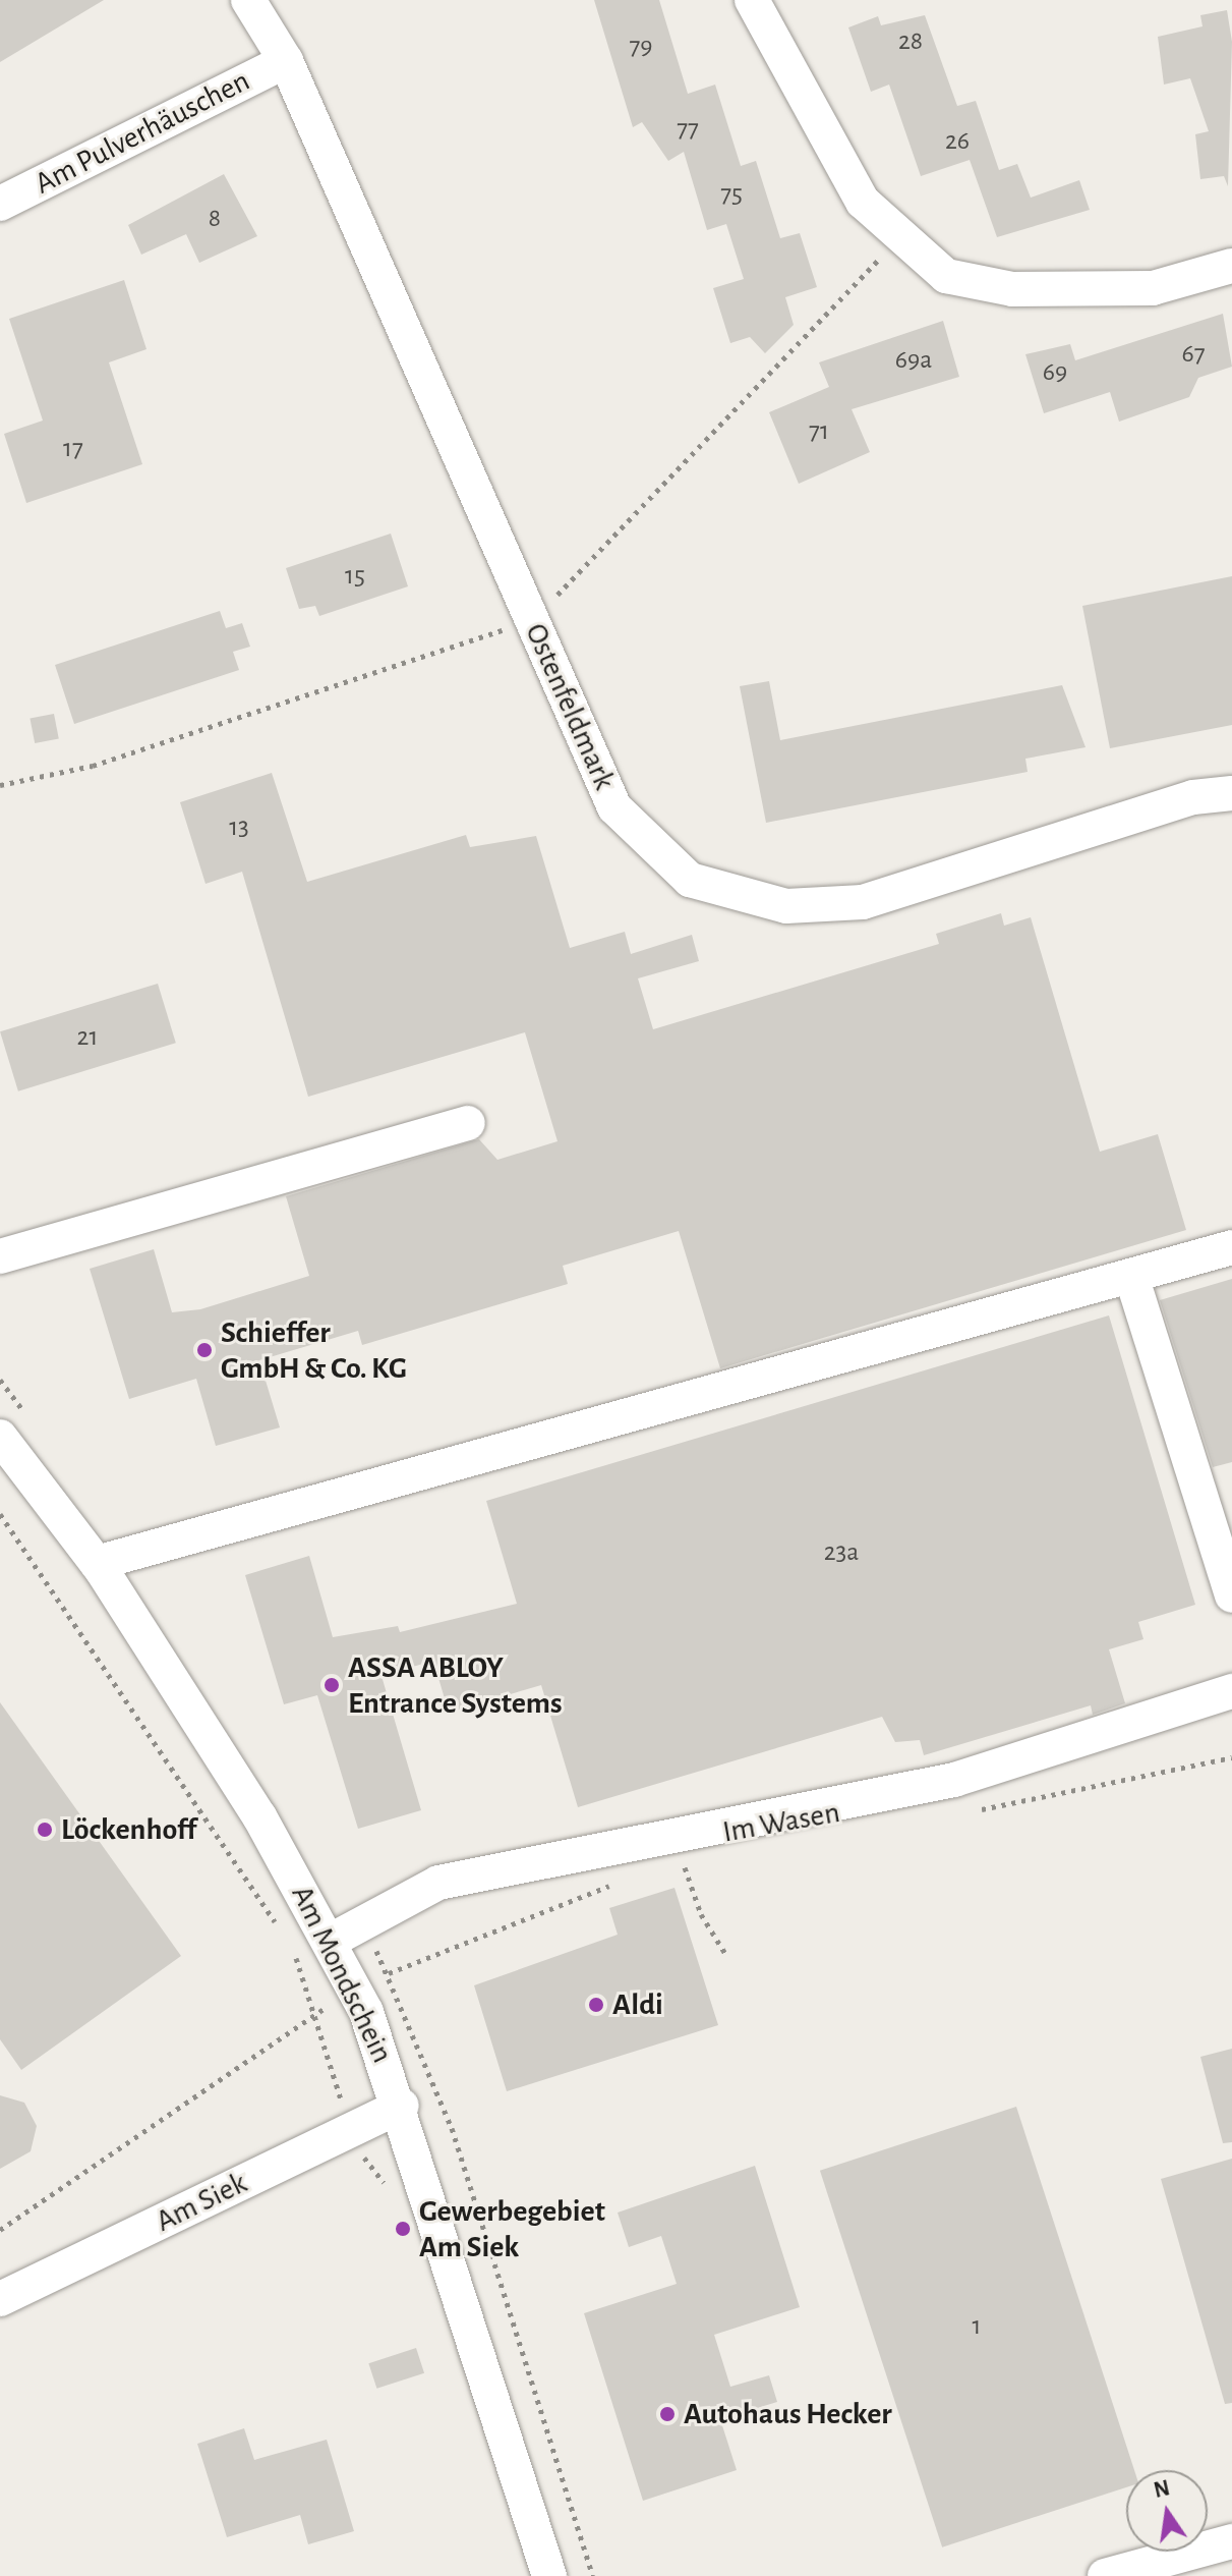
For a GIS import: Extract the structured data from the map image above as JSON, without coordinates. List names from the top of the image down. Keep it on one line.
{"streets":{"street":["Am Pulverhäuschen","Ostenfeldmark","Am Mondschein","Am Siek"],"path":["Im Wasen"]},"crossings":[["Am Pulverhäuschen","Ostenfeldmark"],["Am Mondschein","Am Siek"]],"places":["Schieffer GmbH & Co. KG","ASSA ABLOY Entrance Systems","Löckenhoff","Aldi","Gewerbegebiet Am Siek","Autohaus Hecker"],"house_numbers":["28","79","77","26","75","8","67","69a","69","71","17","15","13","21","23a","1"],"north":"top"}
